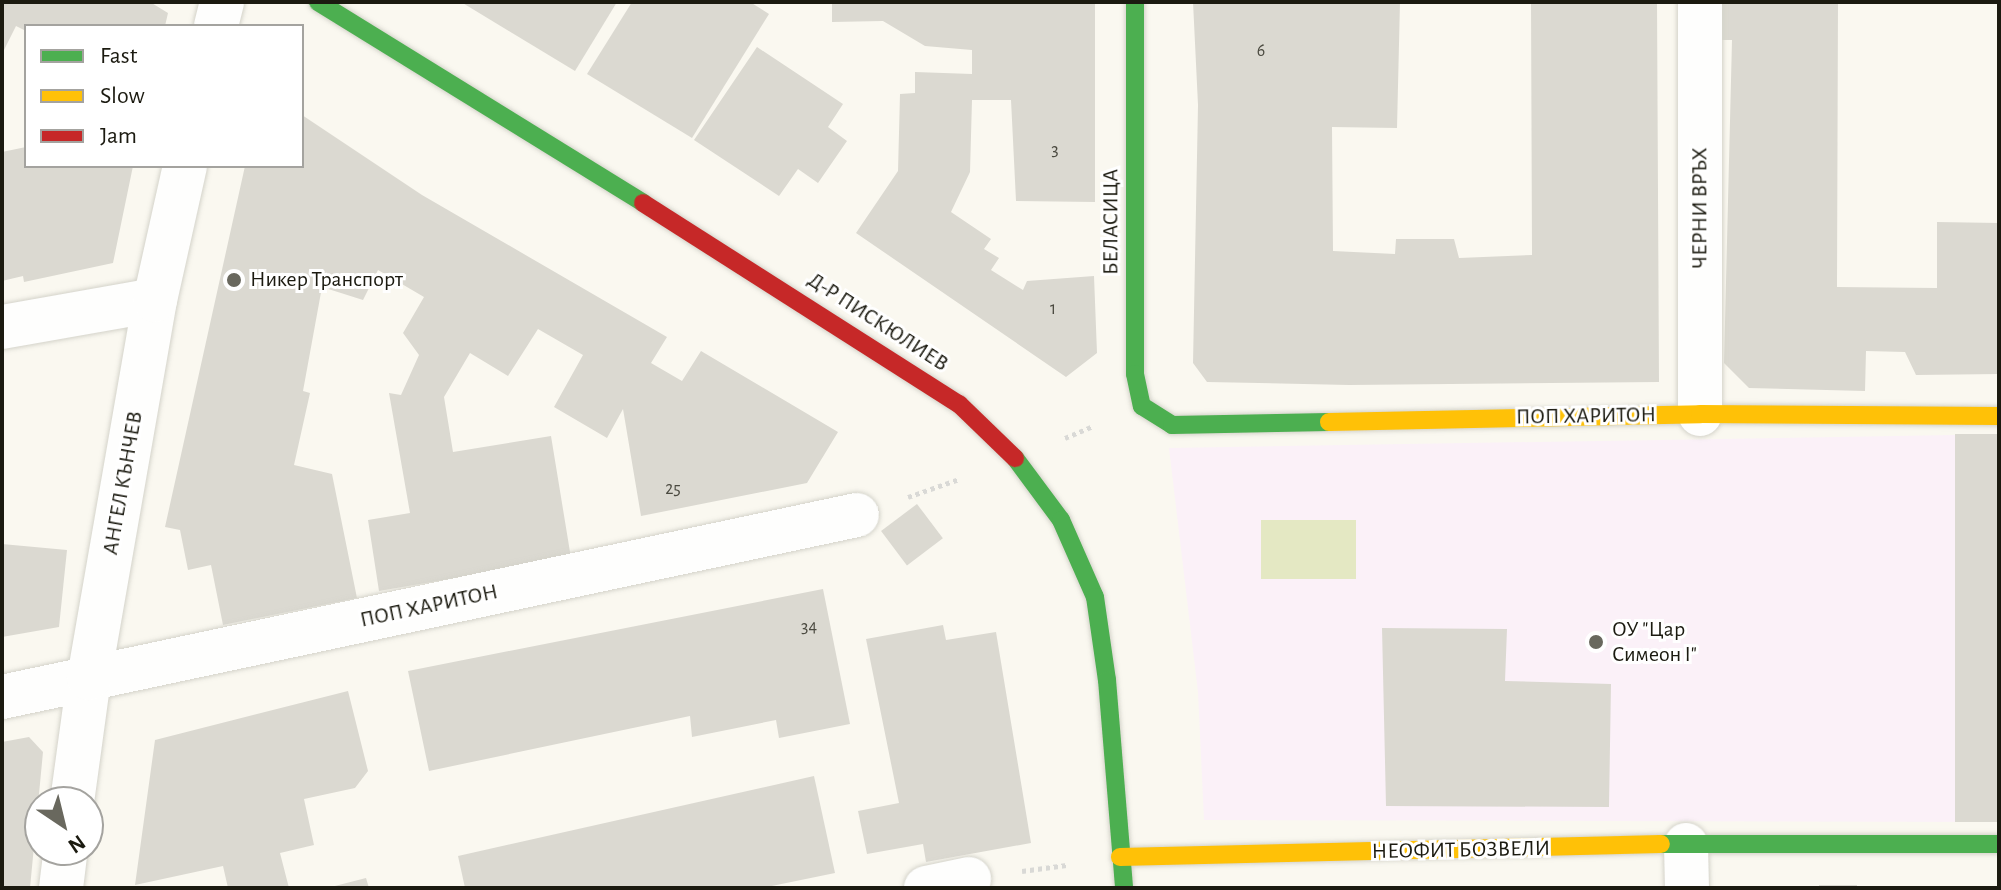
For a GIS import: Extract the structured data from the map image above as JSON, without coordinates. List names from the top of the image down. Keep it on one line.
{"streets":{"street":["ЧЕРНИ ВРЪХ","БЕЛАСИЦА","Д-Р ПИСКЮЛИЕВ","ПОП ХАРИТОН","АНГЕЛ КЪНЧЕВ","НЕОФИТ БОЗВЕЛИ"]},"crossings":[["ЧЕРНИ ВРЪХ","ПОП ХАРИТОН"],["БЕЛАСИЦА","ПОП ХАРИТОН"],["Д-Р ПИСКЮЛИЕВ","НЕОФИТ БОЗВЕЛИ"],["ПОП ХАРИТОН","АНГЕЛ КЪНЧЕВ"]],"places":["Никер Транспорт","ОУ \"Цар Симеон I\""],"house_numbers":["6","3","1","25","34"],"legend":["Fast","Slow","Jam"],"north":"bottom right"}
